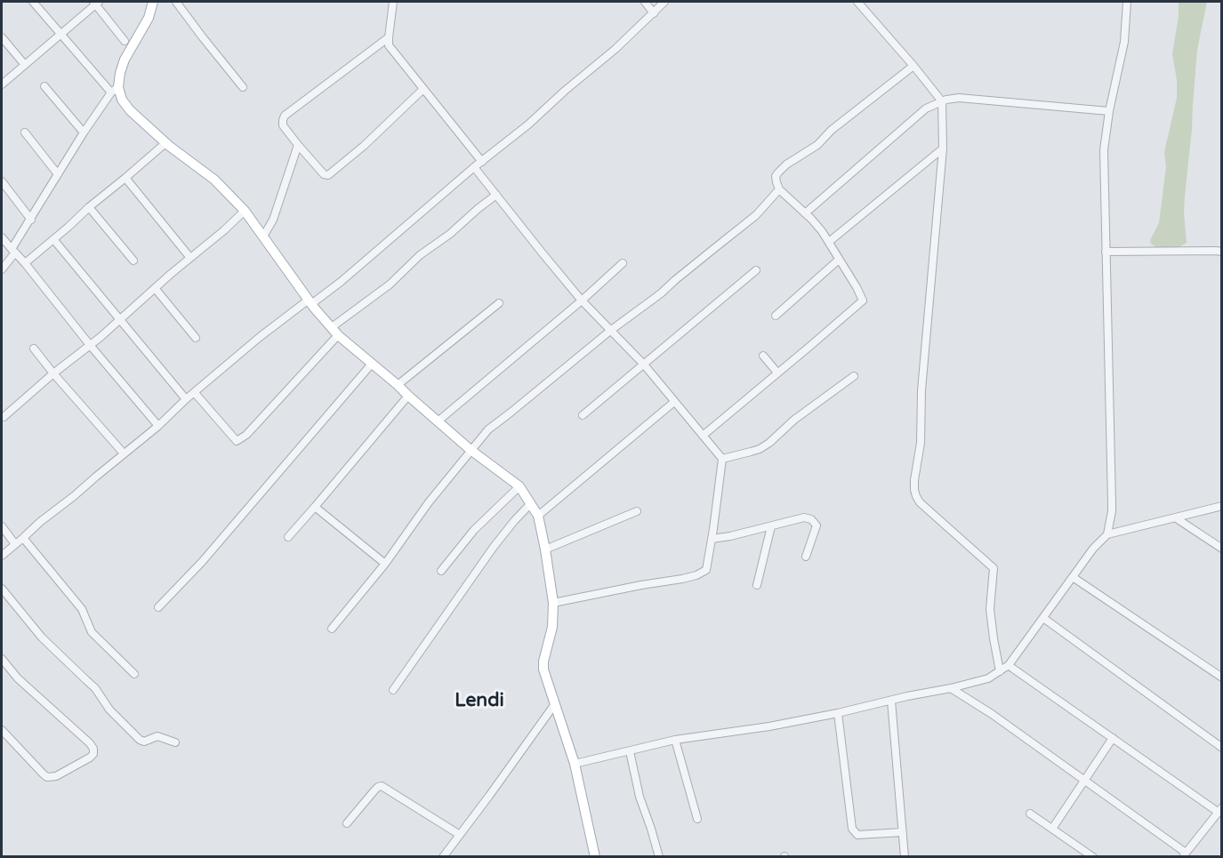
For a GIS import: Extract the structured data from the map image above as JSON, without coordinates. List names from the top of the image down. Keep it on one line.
{"districts":["Lendi"]}
